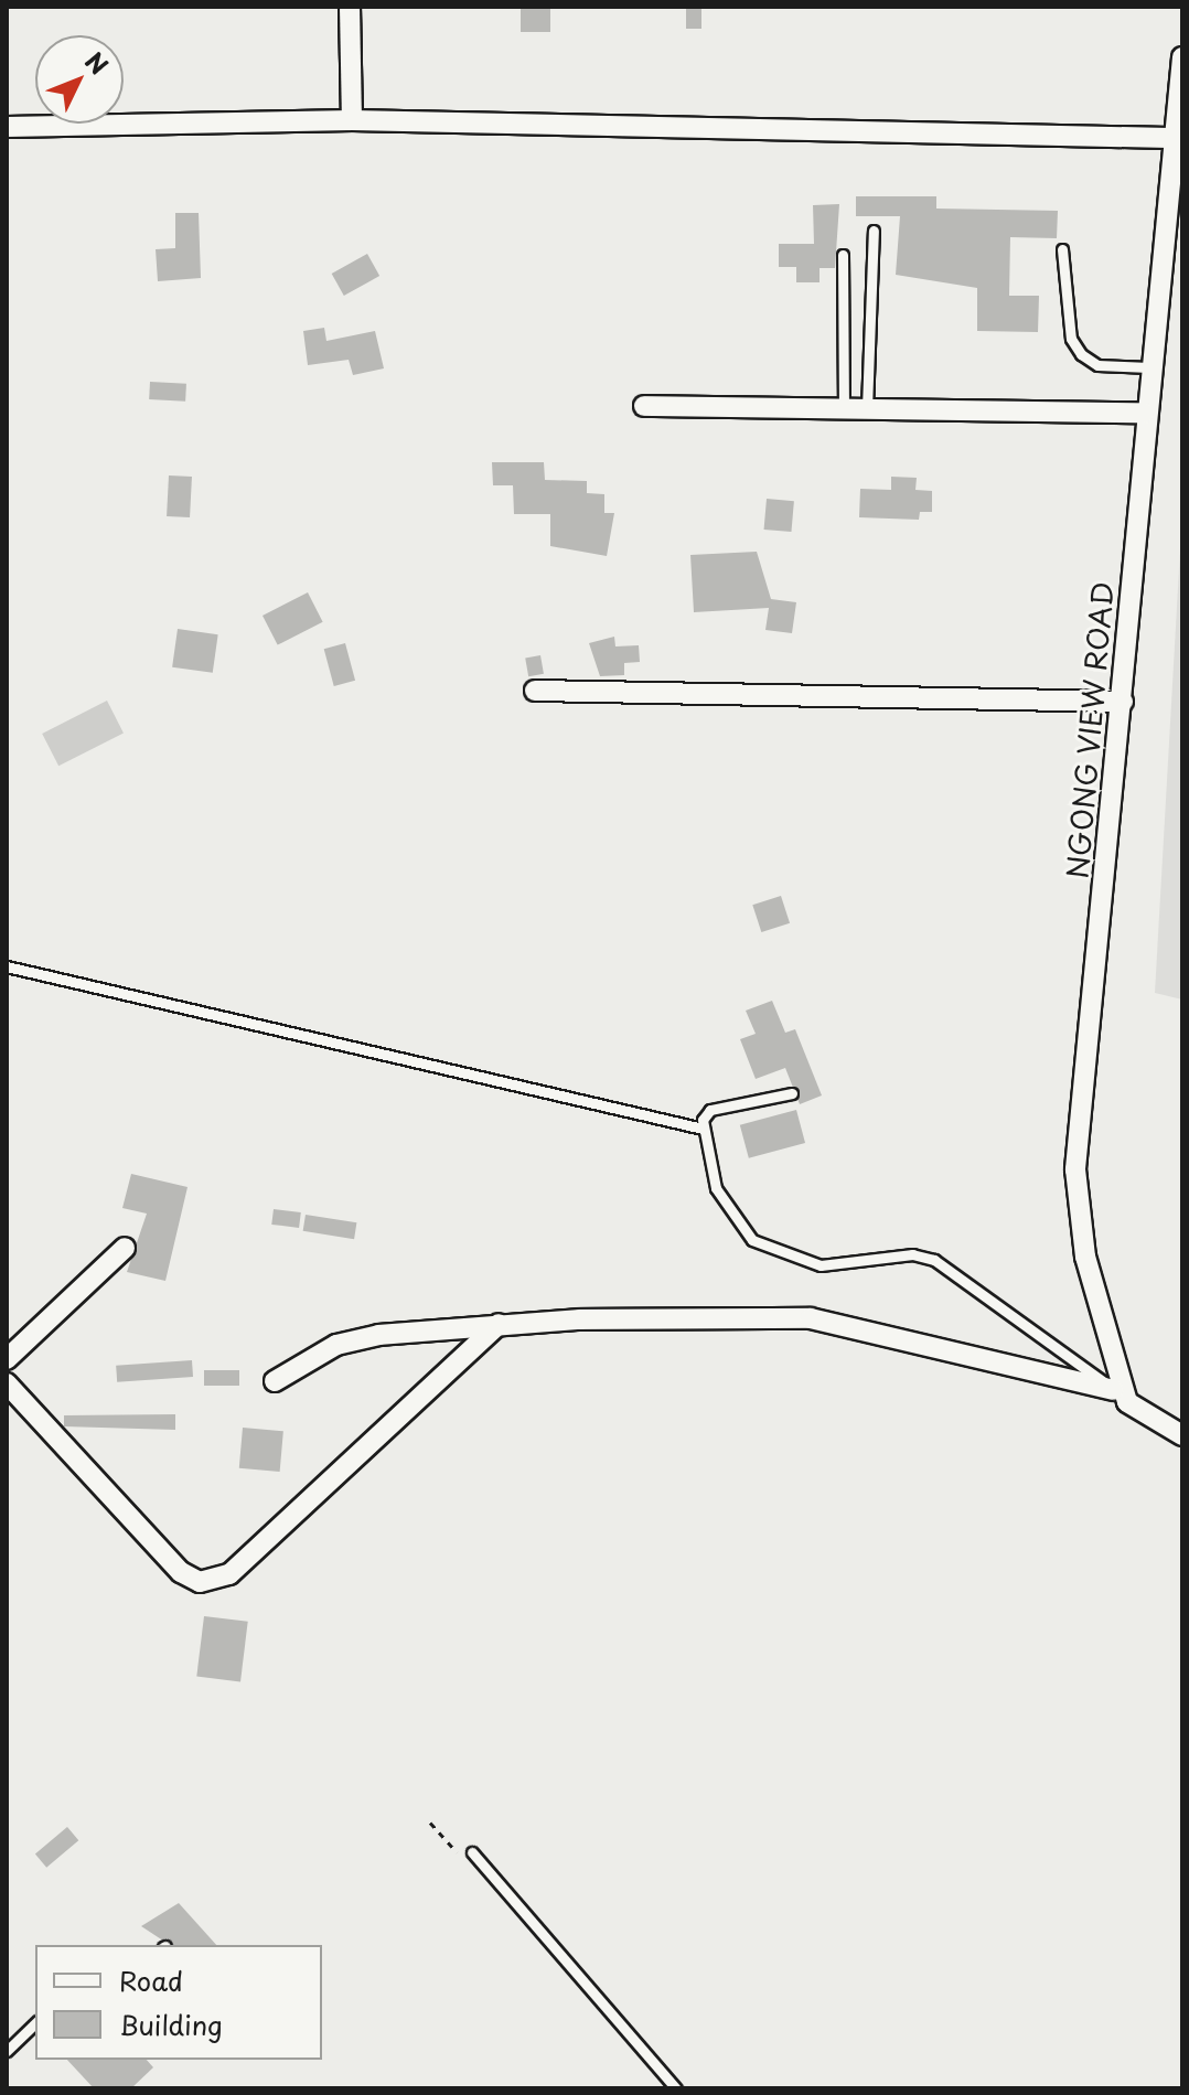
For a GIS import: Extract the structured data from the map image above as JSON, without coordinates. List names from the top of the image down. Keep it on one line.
{"streets":{"street":["NGONG VIEW ROAD"]},"legend":["Road","Building"],"north":"top right"}
